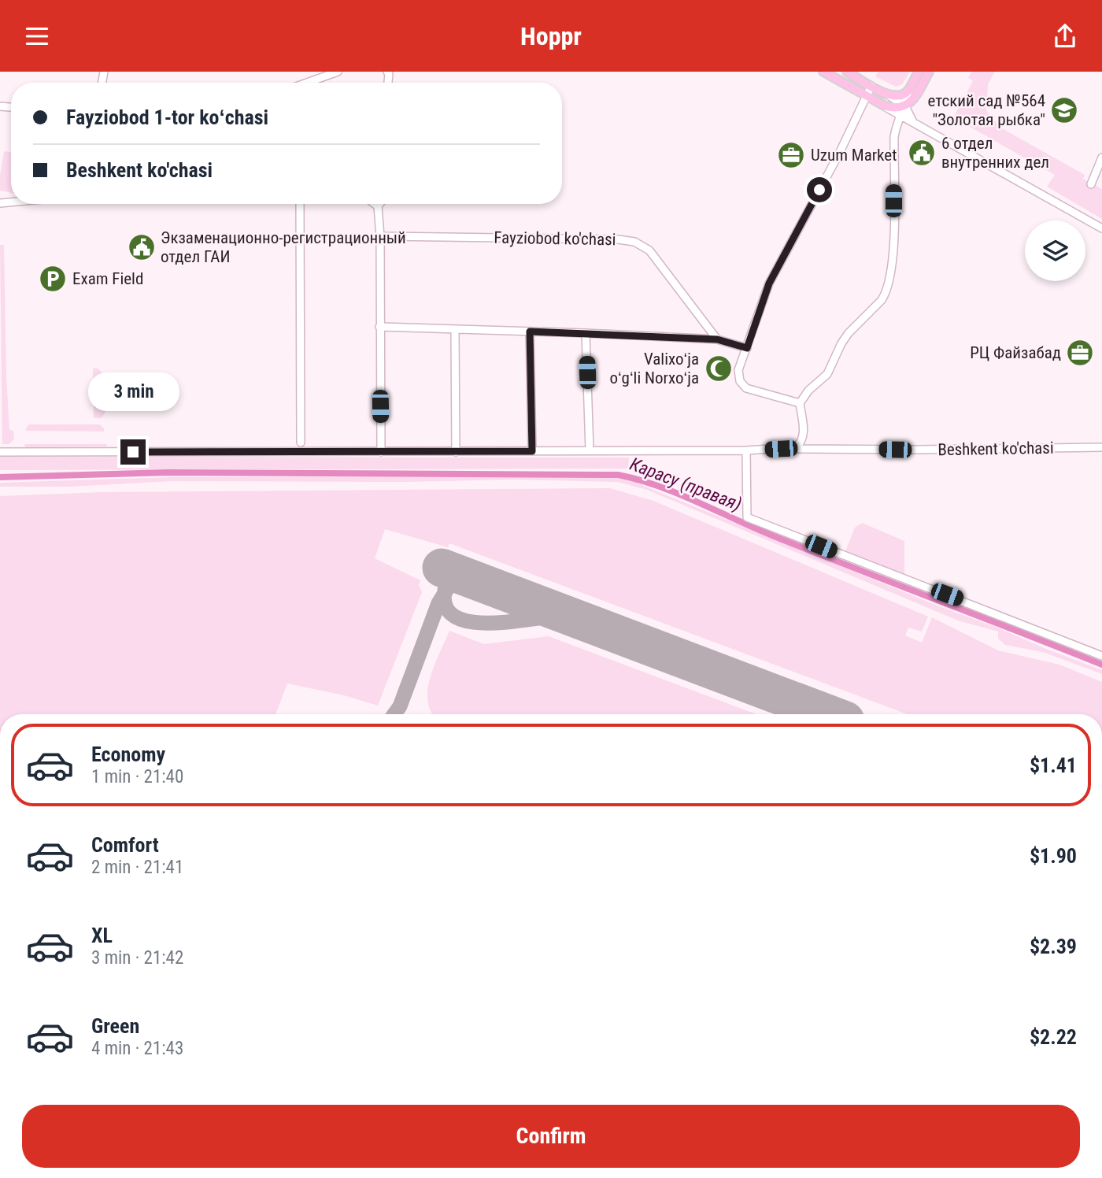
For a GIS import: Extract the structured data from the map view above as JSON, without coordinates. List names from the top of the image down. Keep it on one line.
{"streets":{"street":["Fayziobod ko'chasi","Beshkent ko'chasi"]},"water":["Карасу (правая)"],"places":{"school or university":["етский сад №564 \"Золотая рыбка\""],"public building":["6 отдел внутренних дел","Экзаменационно-регистрационный отдел ГАИ"],"office":["Uzum Market","РЦ Файзабад"],"parking":["Exam Field"],"mosque":["Valixoʻja oʻgʻli Norxoʻja"]},"page":{"header":"Hoppr","banner":["Fayziobod 1-tor koʻchasi","Beshkent ko'chasi"],"bubble":"3 min","list":[{"name":"Economy","note":"1 min · 21:40","value":"$1.41"},{"name":"Comfort","note":"2 min · 21:41","value":"$1.90"},{"name":"XL","note":"3 min · 21:42","value":"$2.39"},{"name":"Green","note":"4 min · 21:43","value":"$2.22"}],"buttons":"Confirm"}}
